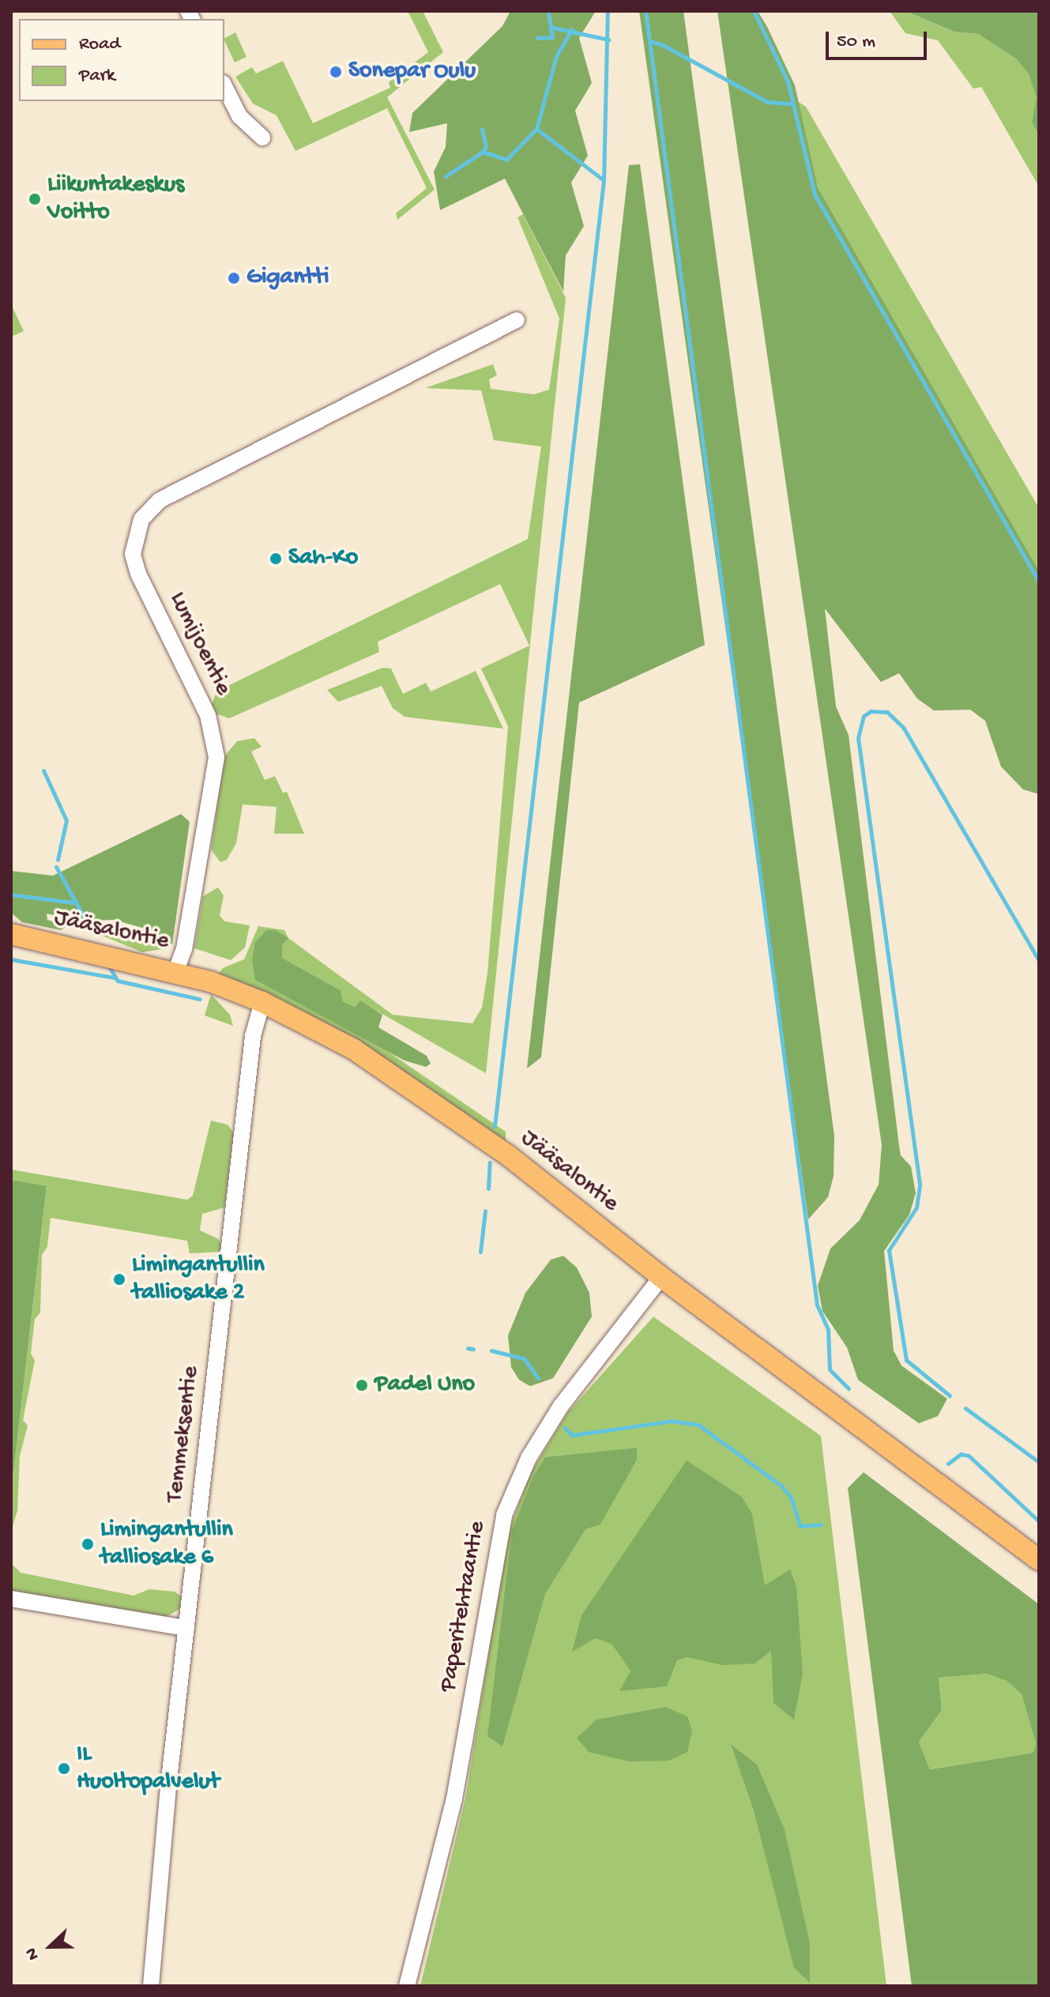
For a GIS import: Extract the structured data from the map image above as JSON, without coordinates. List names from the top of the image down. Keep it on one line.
{"streets":{"main road":["Jääsalontie"],"street":["Lumijoentie","Temmeksentie","Paperitehtaantie"]},"crossings":[["Lumijoentie","Jääsalontie"],["Jääsalontie","Temmeksentie"],["Jääsalontie","Paperitehtaantie"]],"places":["Sonepar Oulu","Liikuntakeskus Voitto","Gigantti","Sah-Ko","Limingantullin talliosake 2","Padel Uno","Limingantullin talliosake 6","IL Huoltopalvelut"],"legend":["Road","Park"],"scale_bar":"50 m","north":"left"}
